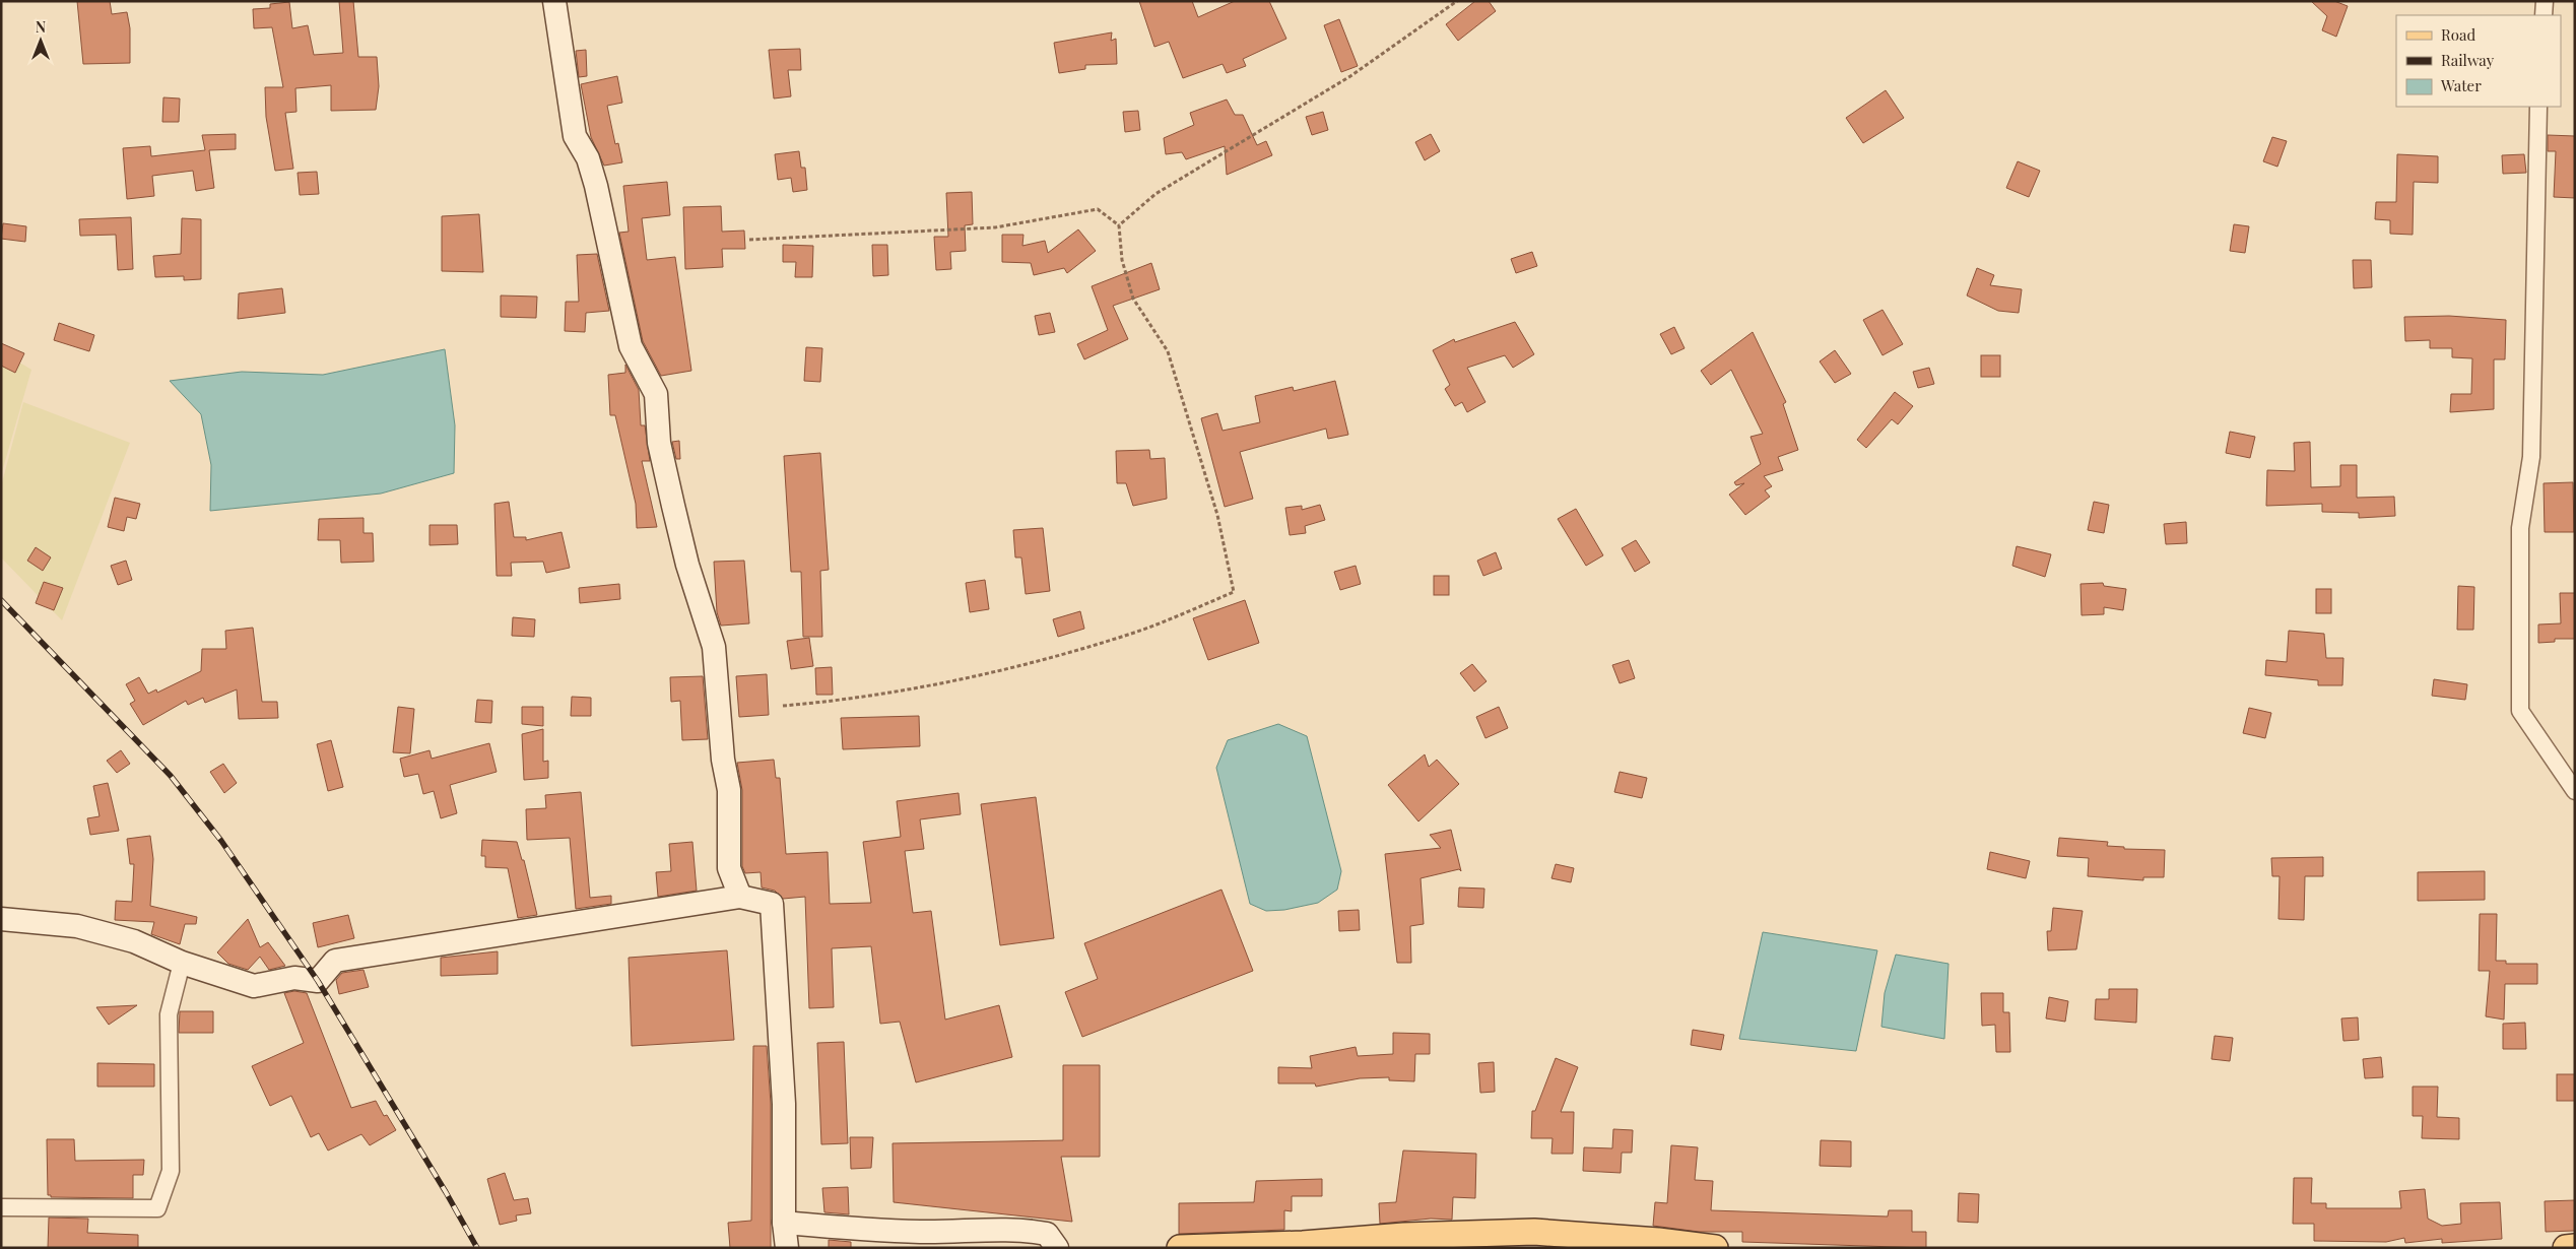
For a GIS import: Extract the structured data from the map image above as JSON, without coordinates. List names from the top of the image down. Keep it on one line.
{"legend":["Road","Railway","Water"],"north":"top"}
